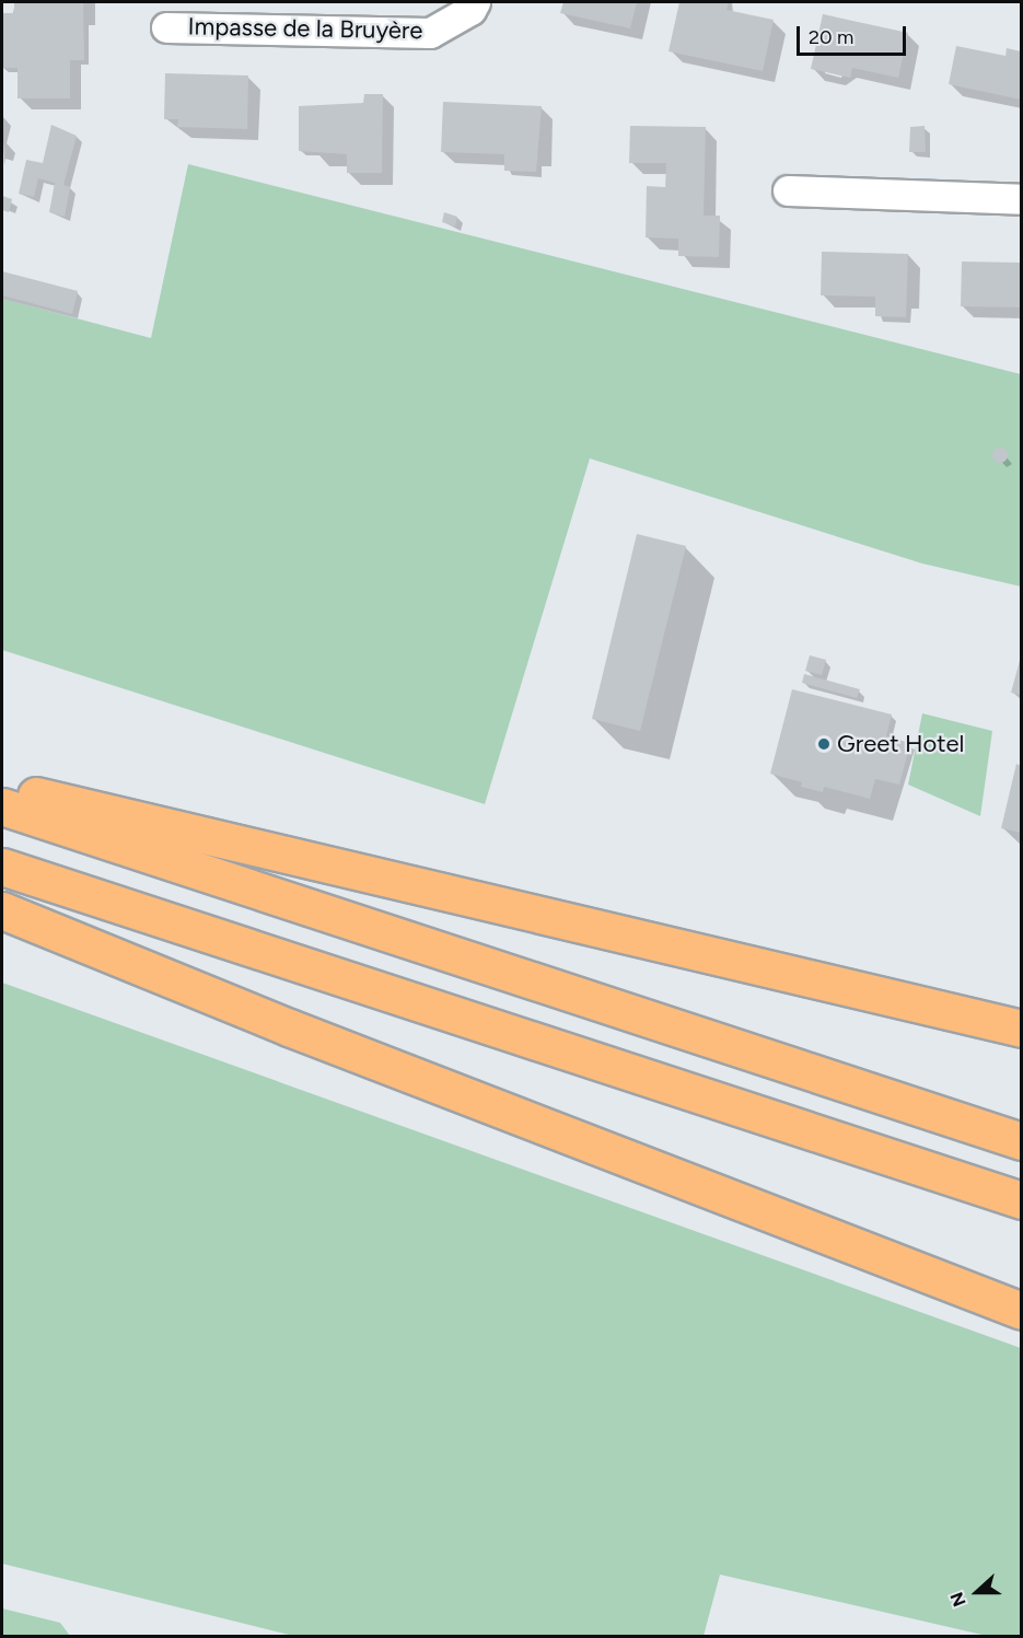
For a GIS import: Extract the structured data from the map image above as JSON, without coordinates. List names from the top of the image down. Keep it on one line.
{"streets":{"street":["Impasse de la Bruyère"]},"places":["Greet Hotel"],"scale_bar":"20 m","north":"left"}
